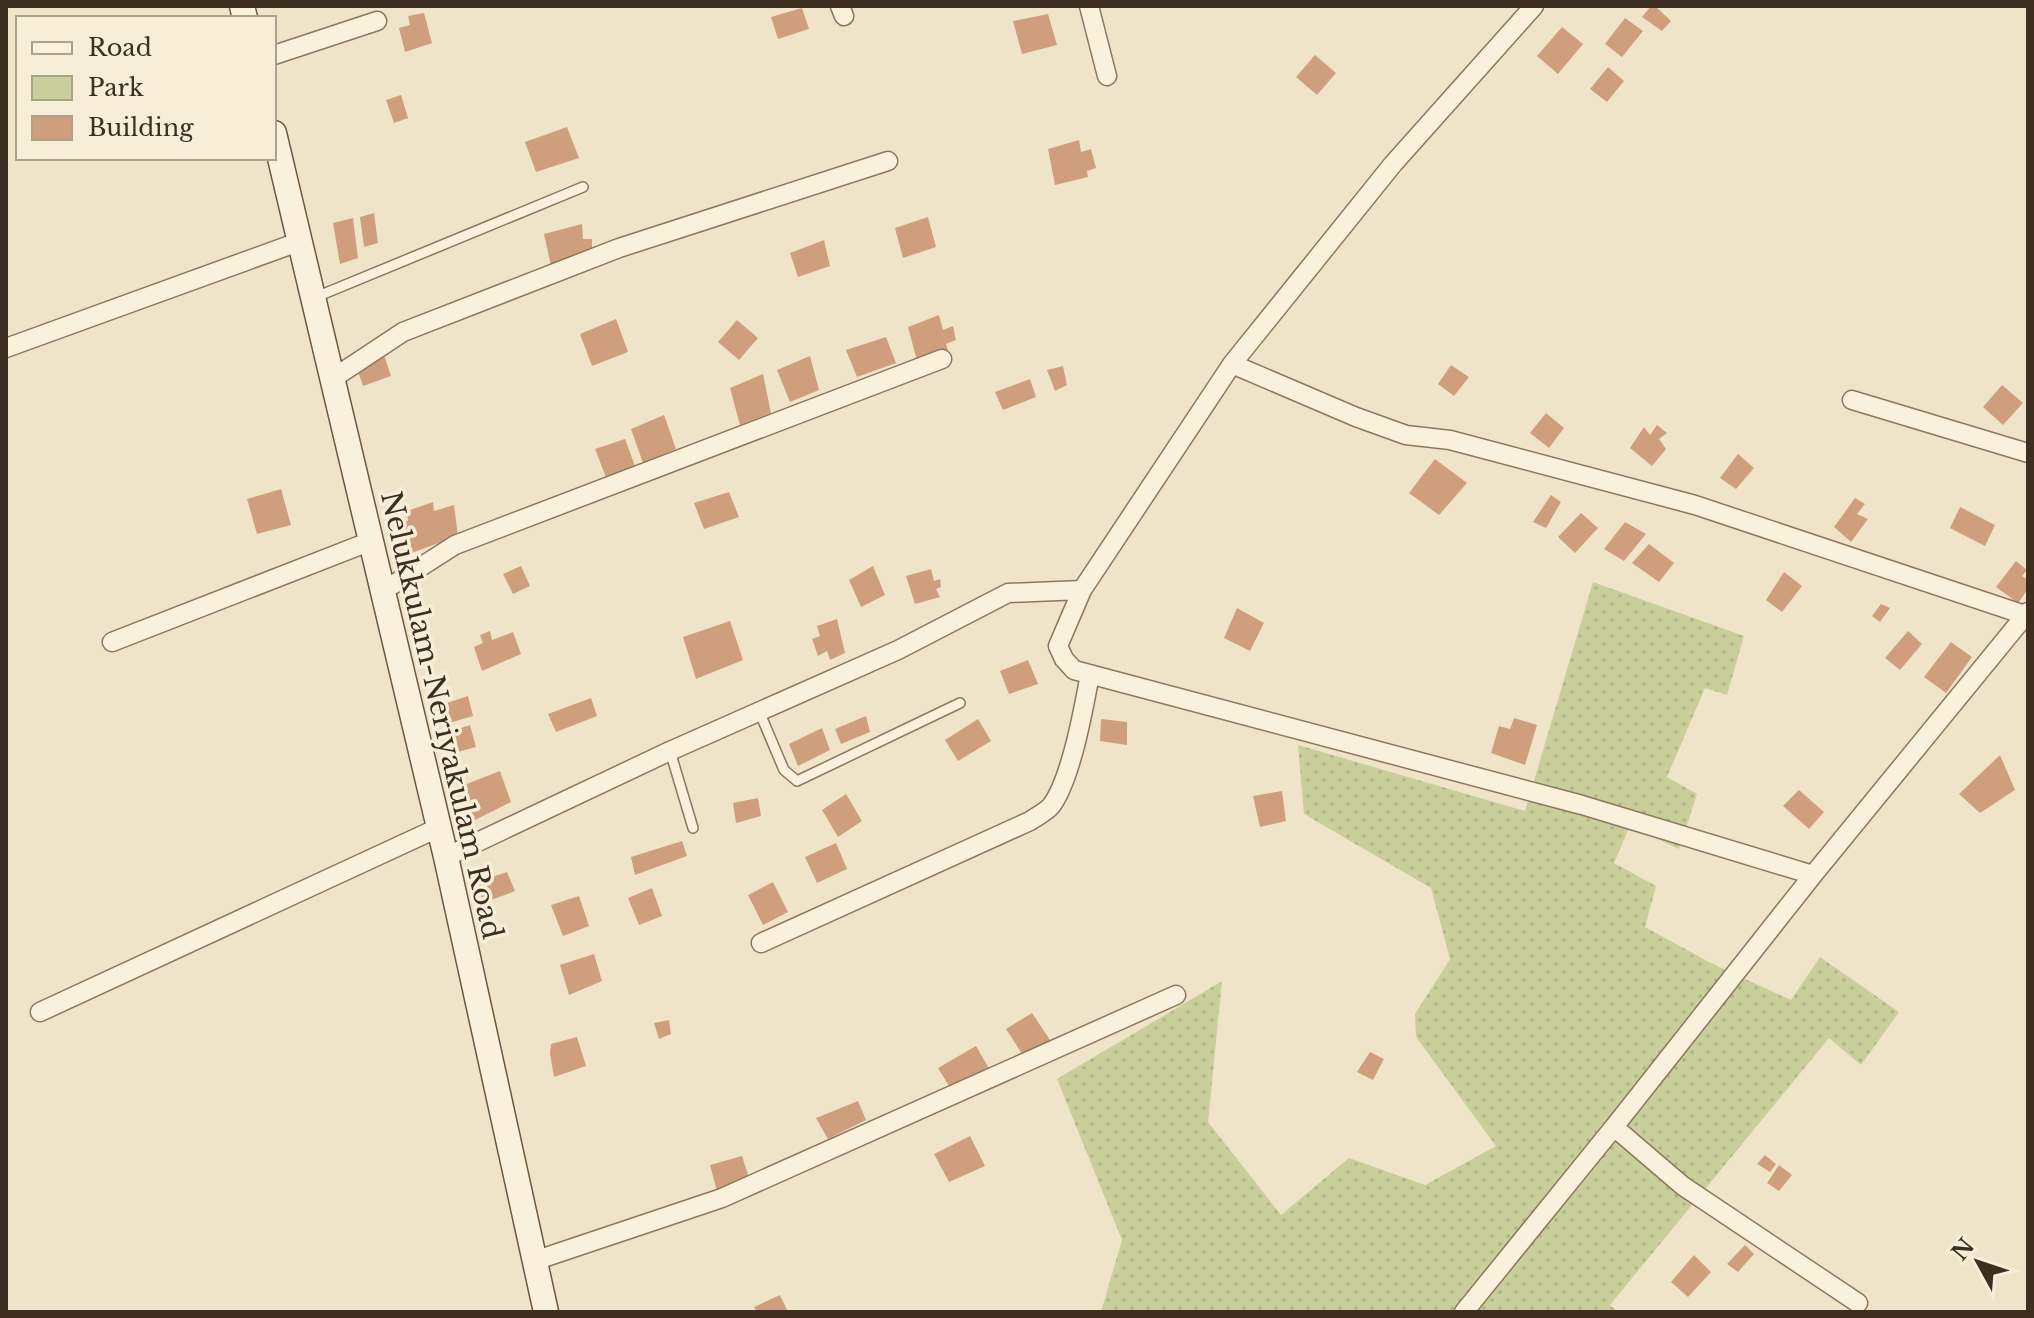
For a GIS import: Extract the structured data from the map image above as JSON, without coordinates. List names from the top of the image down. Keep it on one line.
{"streets":{"main road":["Nelukkulam-Neriyakulam Road"]},"legend":["Road","Park","Building"],"north":"top left"}
